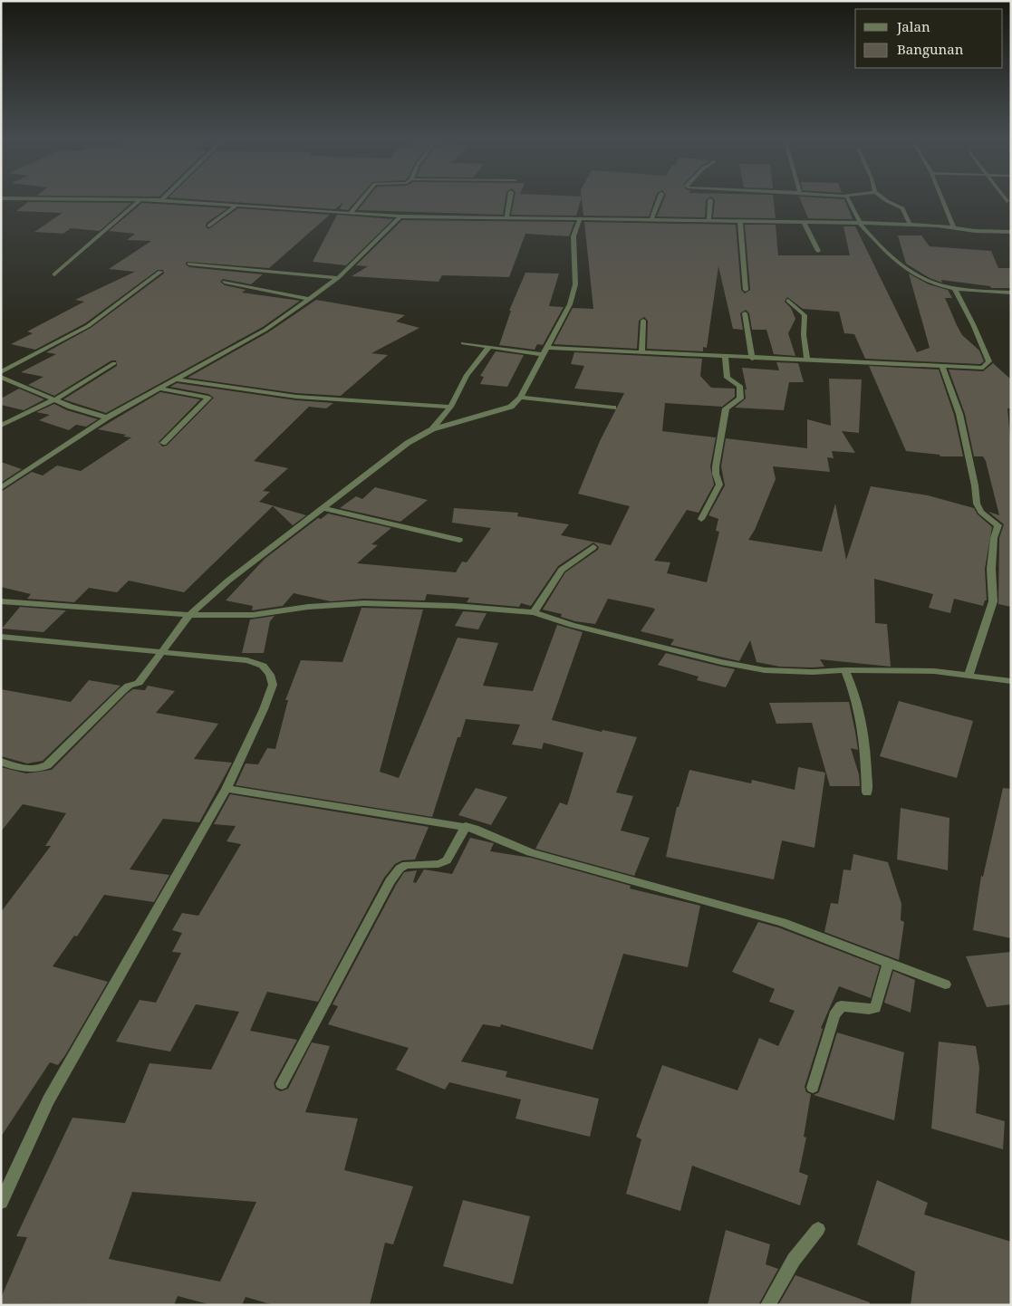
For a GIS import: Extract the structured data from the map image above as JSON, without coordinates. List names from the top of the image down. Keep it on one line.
{"legend":["Jalan","Bangunan"]}
